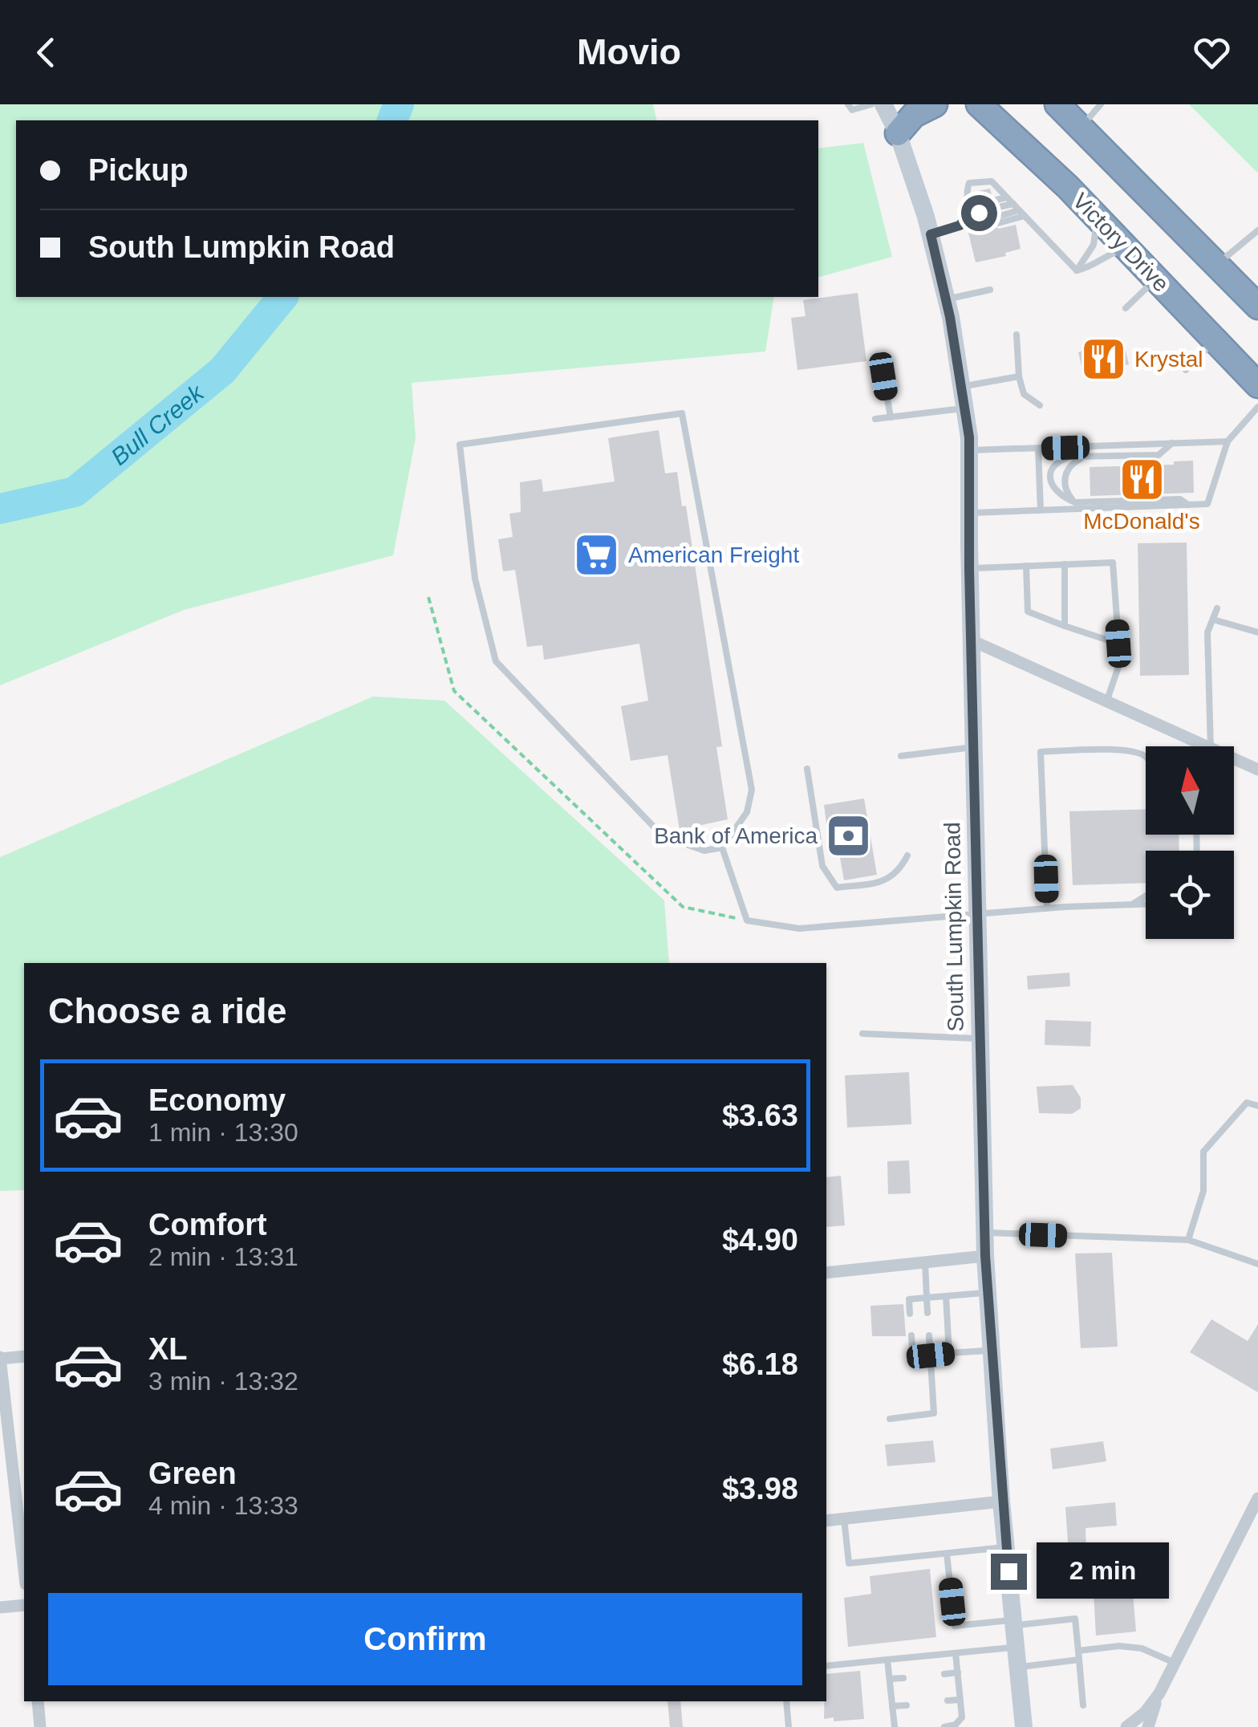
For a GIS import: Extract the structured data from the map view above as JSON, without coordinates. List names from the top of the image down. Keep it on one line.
{"streets":{"highway":["Victory Drive"],"main road":["South Lumpkin Road"]},"water":["Bull Creek"],"places":{"restaurant":["Krystal","McDonald's"],"supermarket":["American Freight"],"bank":["Bank of America"]},"north":"top","page":{"header":"Movio","banner":["Pickup","South Lumpkin Road"],"heading":"Choose a ride","list":[{"name":"Economy","note":"1 min · 13:30","value":"$3.63"},{"name":"Comfort","note":"2 min · 13:31","value":"$4.90"},{"name":"XL","note":"3 min · 13:32","value":"$6.18"},{"name":"Green","note":"4 min · 13:33","value":"$3.98"}],"bubble":"2 min","buttons":"Confirm"}}
